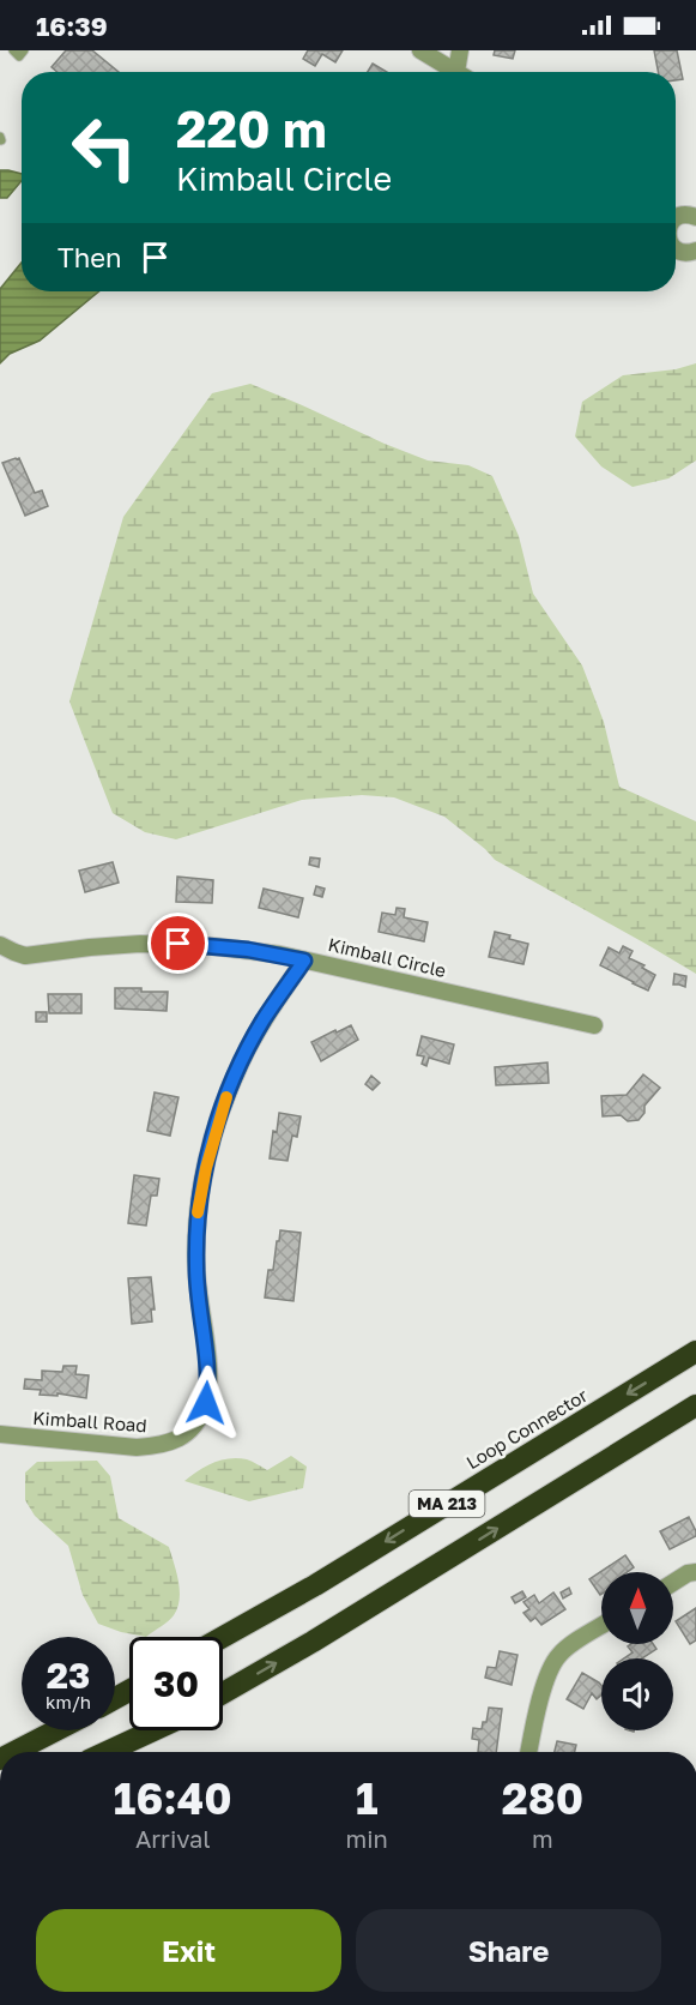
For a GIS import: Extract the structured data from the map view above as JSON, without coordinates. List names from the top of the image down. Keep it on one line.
{"streets":{"highway":["Loop Connector","MA 213"],"street":["Kimball Circle","Kimball Road"]},"crossings":[["Kimball Circle","Kimball Road"]],"north":"top","page":{"status":"16:39","turn":["220 m","Kimball Circle"],"then":"Then","speed":"23 km/h","limit":"30","eta":["16:40","Arrival","1","min","280","m"],"buttons":["Exit","Share"]}}
